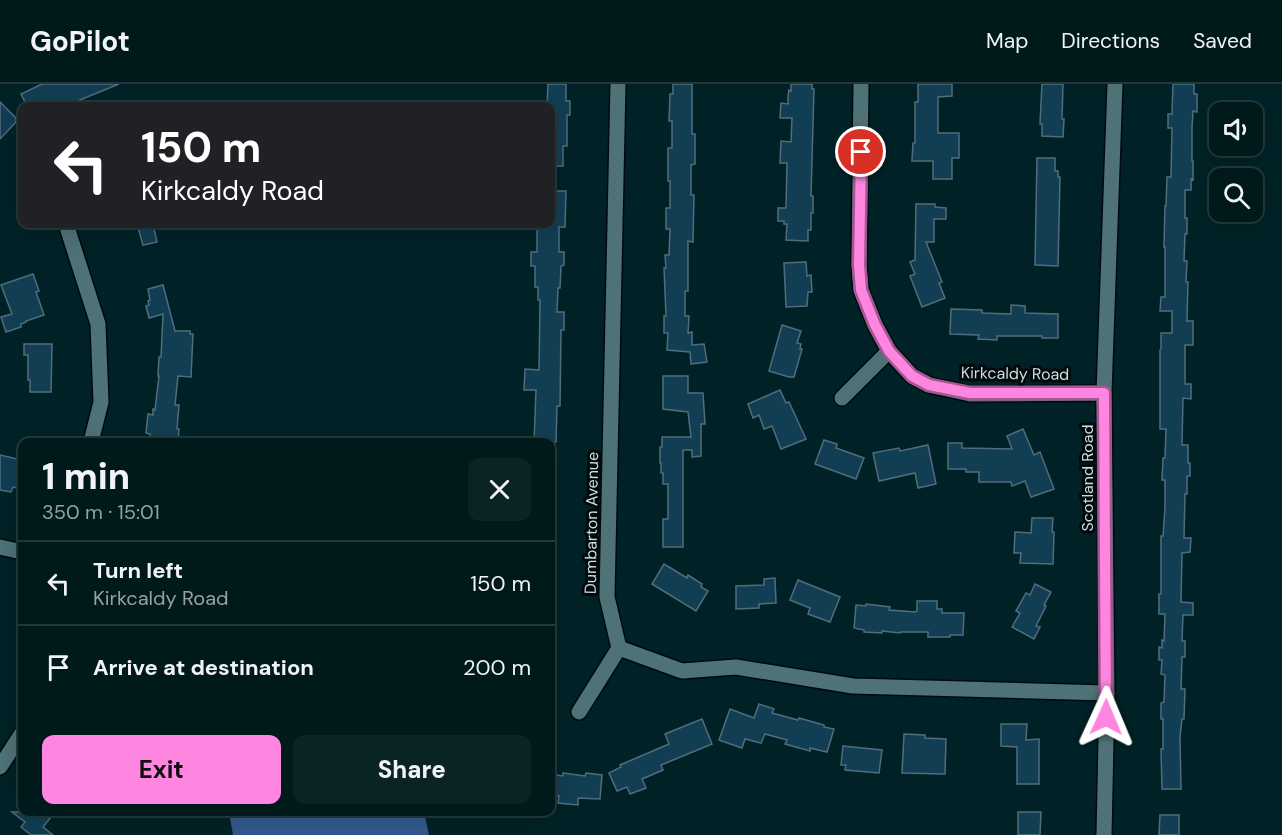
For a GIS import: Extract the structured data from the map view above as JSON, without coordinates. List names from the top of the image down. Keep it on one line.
{"streets":{"street":["Kirkcaldy Road","Scotland Road","Dumbarton Avenue"]},"crossings":[["Kirkcaldy Road","Scotland Road"]],"page":{"header":"GoPilot","nav":["Map","Directions","Saved"],"turn":["150 m","Kirkcaldy Road"],"heading":["1 min","350 m · 15:01"],"list":[{"name":"Turn left","note":"Kirkcaldy Road","value":"150 m"},{"name":"Arrive at destination","value":"200 m"}],"buttons":["Exit","Share"]}}
